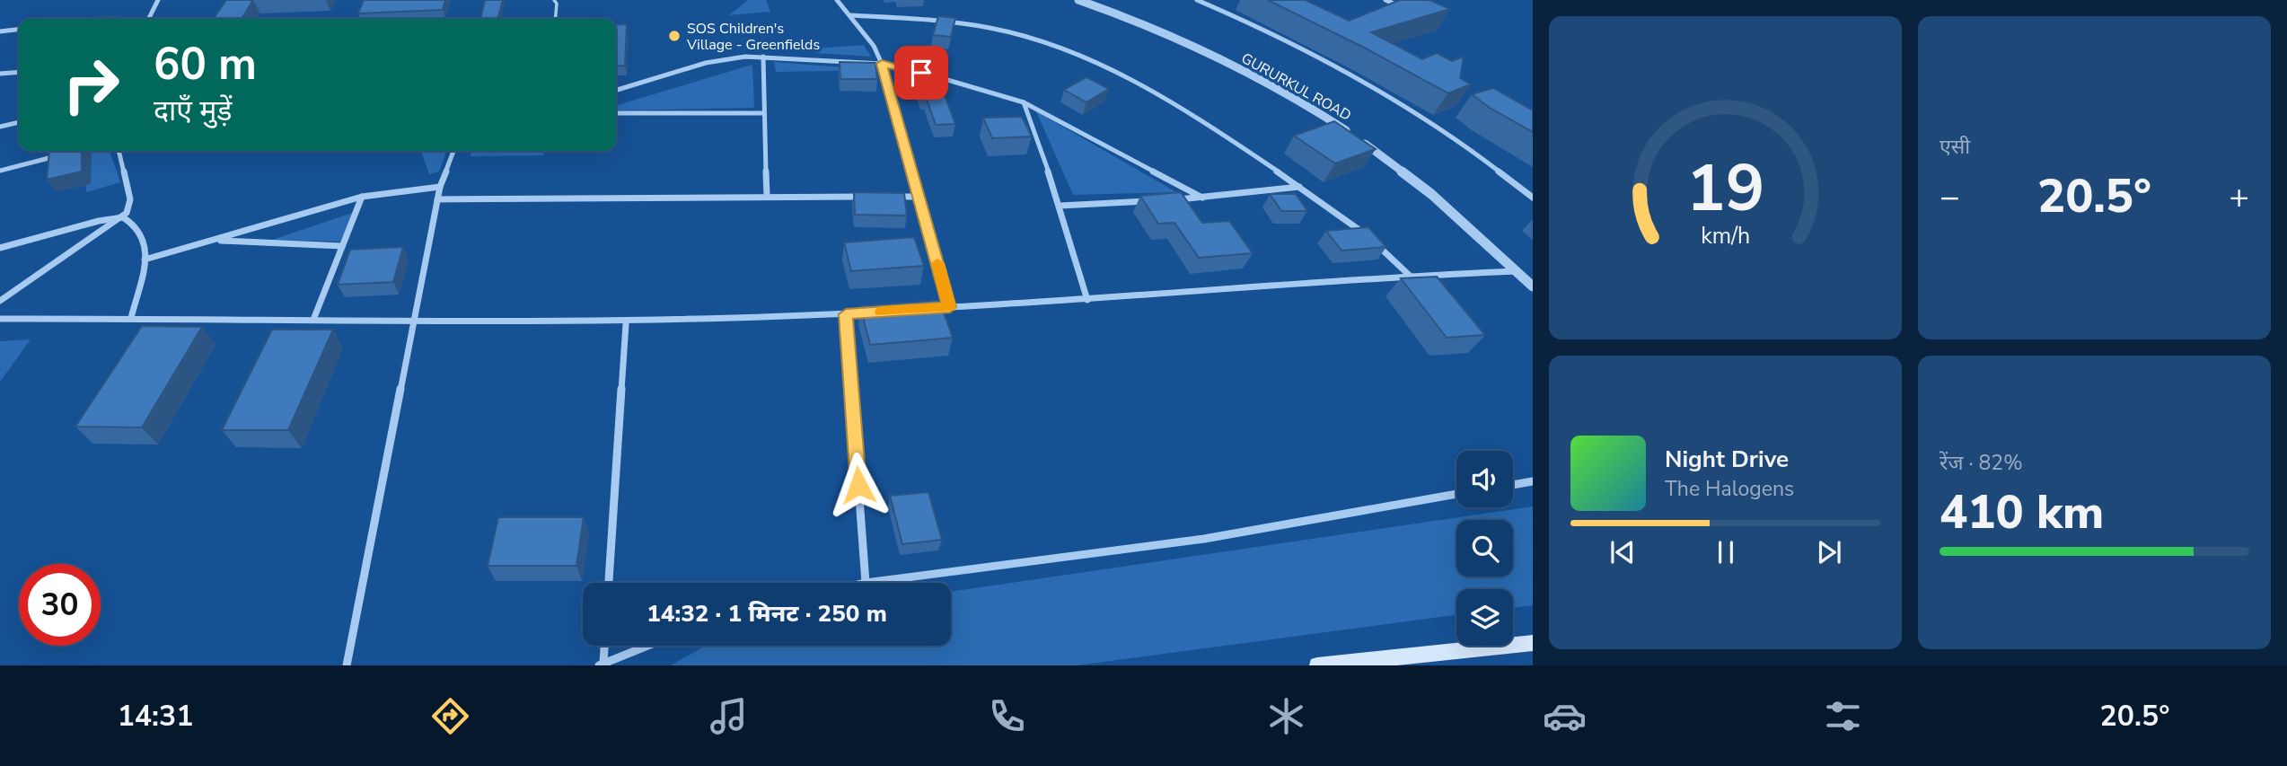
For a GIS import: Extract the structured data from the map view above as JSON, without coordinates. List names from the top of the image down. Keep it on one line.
{"streets":{"street":["GURURKUL ROAD"]},"places":["SOS Children's Village - Greenfields"],"page":{"tile":["एसी",["रेंज · 82%","410 km"]],"turn":["60 m","दाएँ मुड़ें"],"heat":["−","20.5°","+"],"song":["Night Drive","The Halogens"],"limit":"30","trip":"14:32 · 1 मिनट · 250 m","tabs":["14:31","20.5°"],"gauge":["19","km/h"]}}
